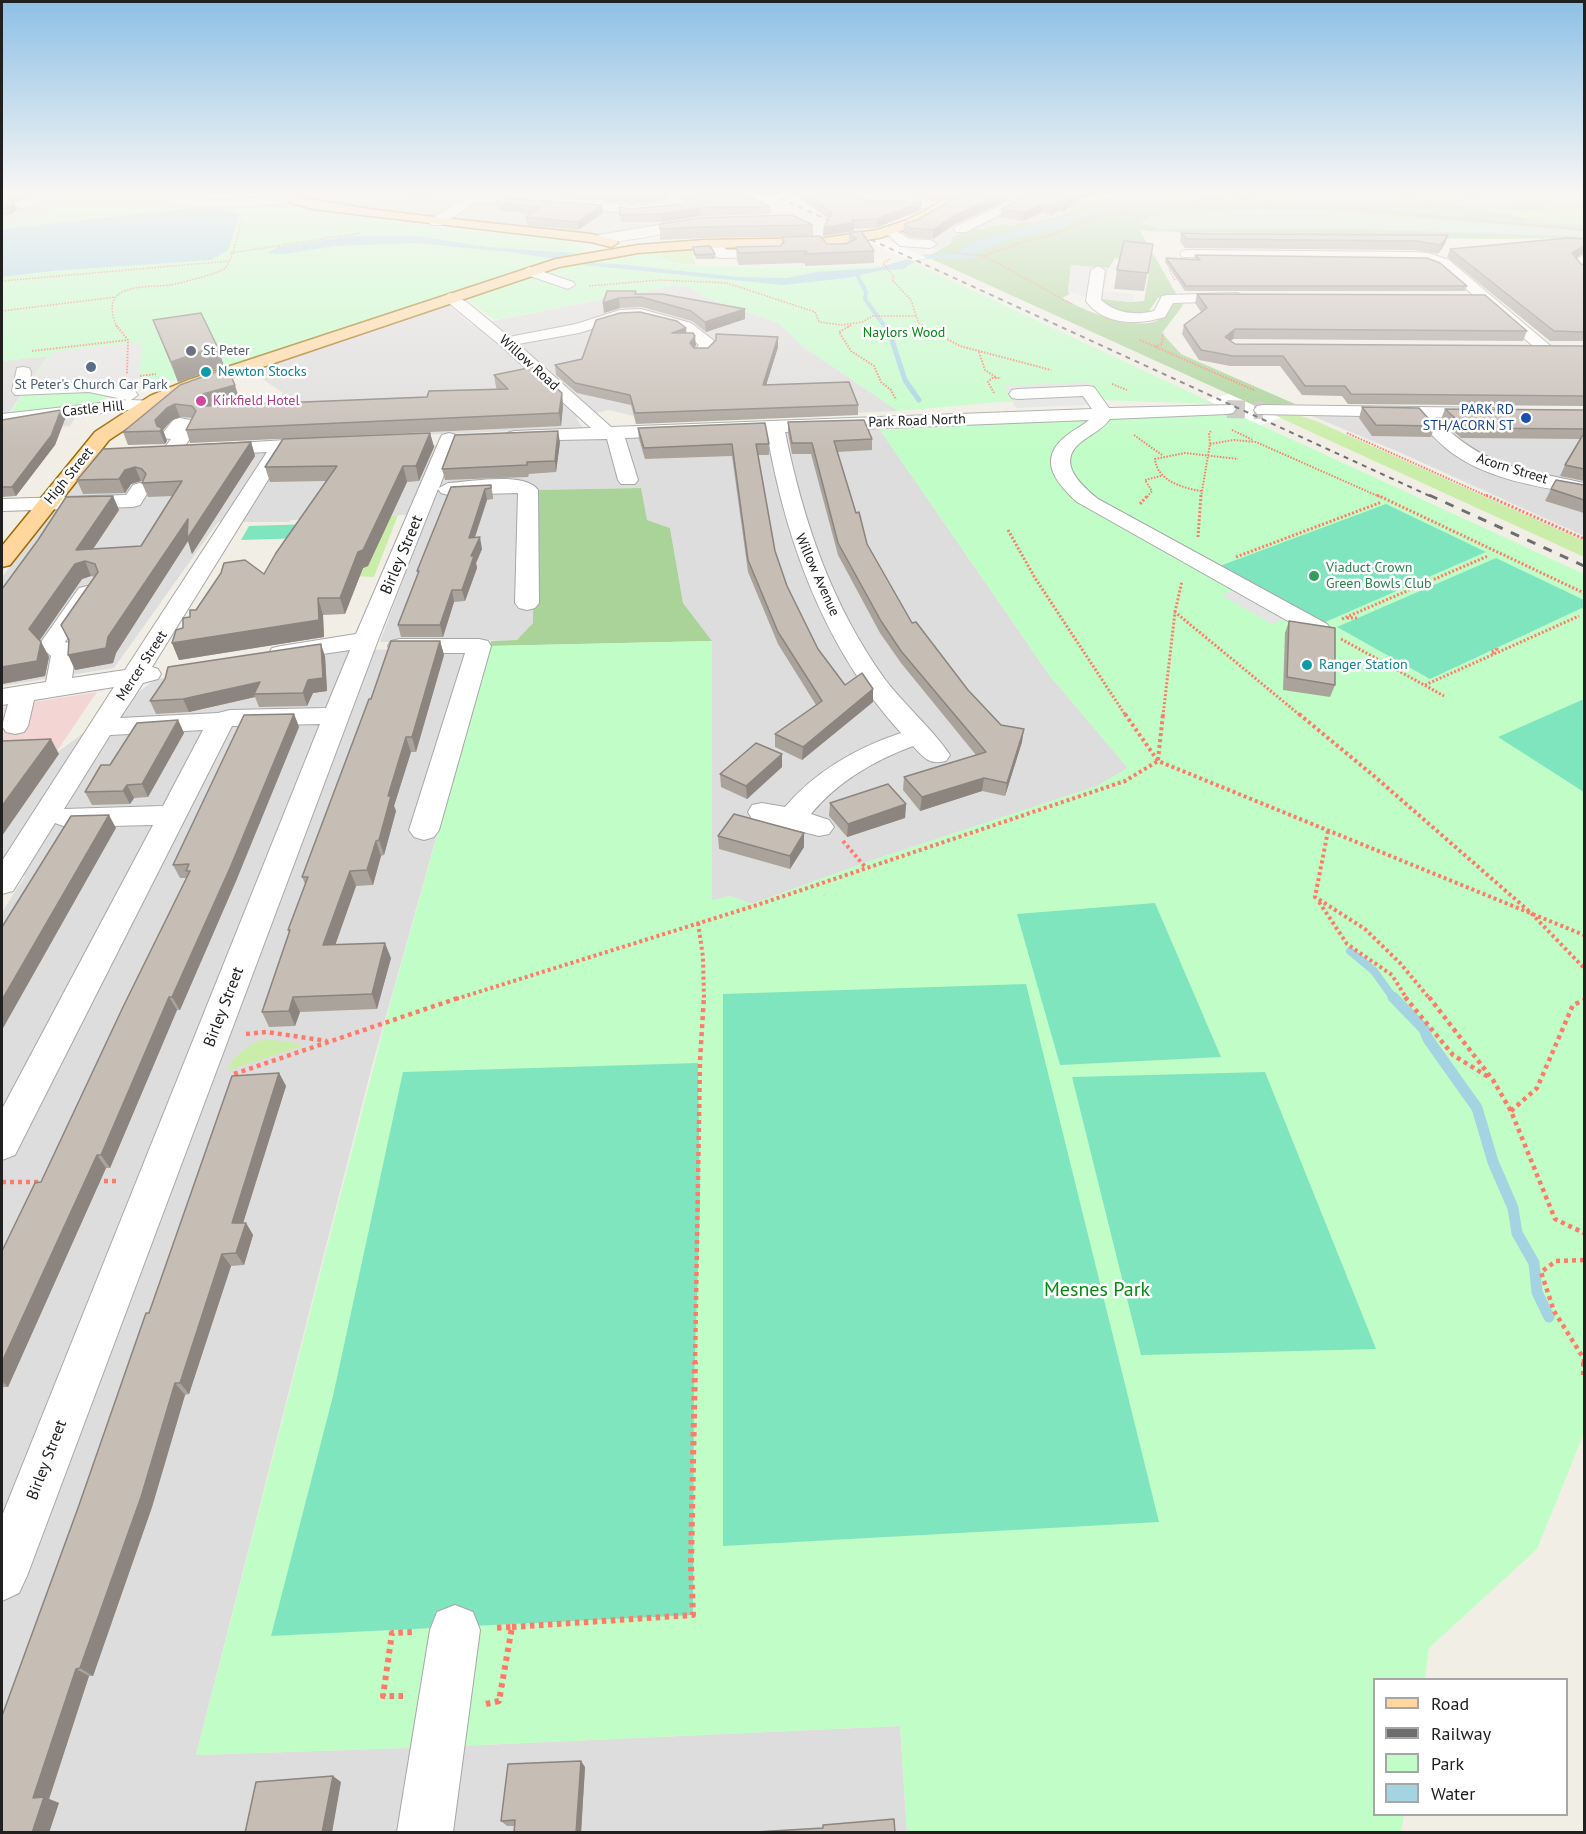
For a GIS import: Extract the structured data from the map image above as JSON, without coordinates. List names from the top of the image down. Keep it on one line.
{"streets":{"main road":["High Street"],"street":["Willow Road","Castle Hill","Park Road North","Acorn Street","Birley Street","Willow Avenue","Mercer Street"]},"crossings":[["Willow Road","Park Road North"],["Willow Road","High Street"],["Castle Hill","High Street"],["Park Road North","Willow Avenue"]],"parks":["Naylors Wood","Mesnes Park"],"places":["St Peter","St Peter's Church Car Park","Newton Stocks","Kirkfield Hotel","PARK RD STH/ACORN ST","Viaduct Crown Green Bowls Club","Ranger Station"],"legend":["Road","Railway","Park","Water"]}
